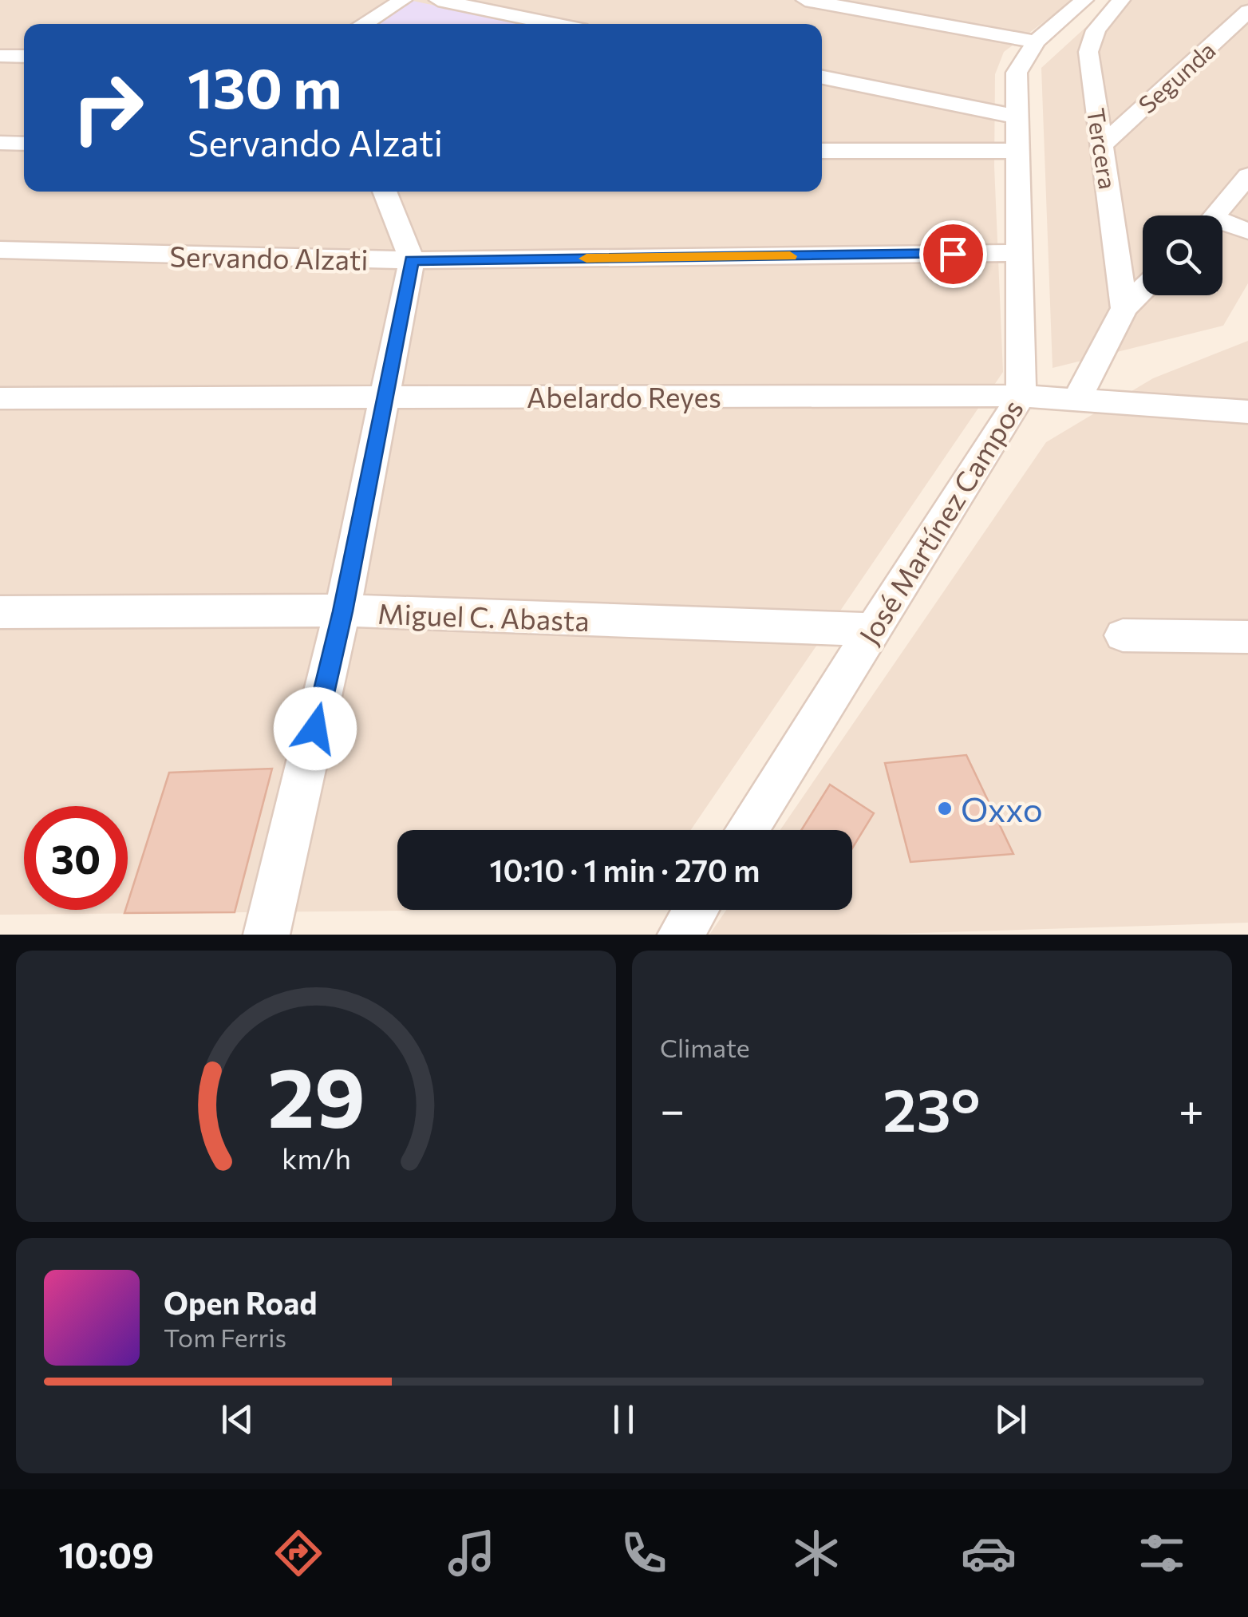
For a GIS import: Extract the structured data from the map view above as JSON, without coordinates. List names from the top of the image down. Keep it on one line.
{"streets":{"street":["Segunda","Tercera","Servando Alzati","Abelardo Reyes","José Martínez Campos","Miguel C. Abasta"]},"crossings":[["Segunda","Tercera"],["Servando Alzati","José Martínez Campos"],["Abelardo Reyes","José Martínez Campos"],["José Martínez Campos","Miguel C. Abasta"]],"places":["Oxxo"],"page":{"turn":["130 m","Servando Alzati"],"limit":"30","trip":"10:10 · 1 min · 270 m","tile":"Climate","heat":["−","23°","+"],"song":["Open Road","Tom Ferris"],"tabs":"10:09","gauge":["29","km/h"]}}
